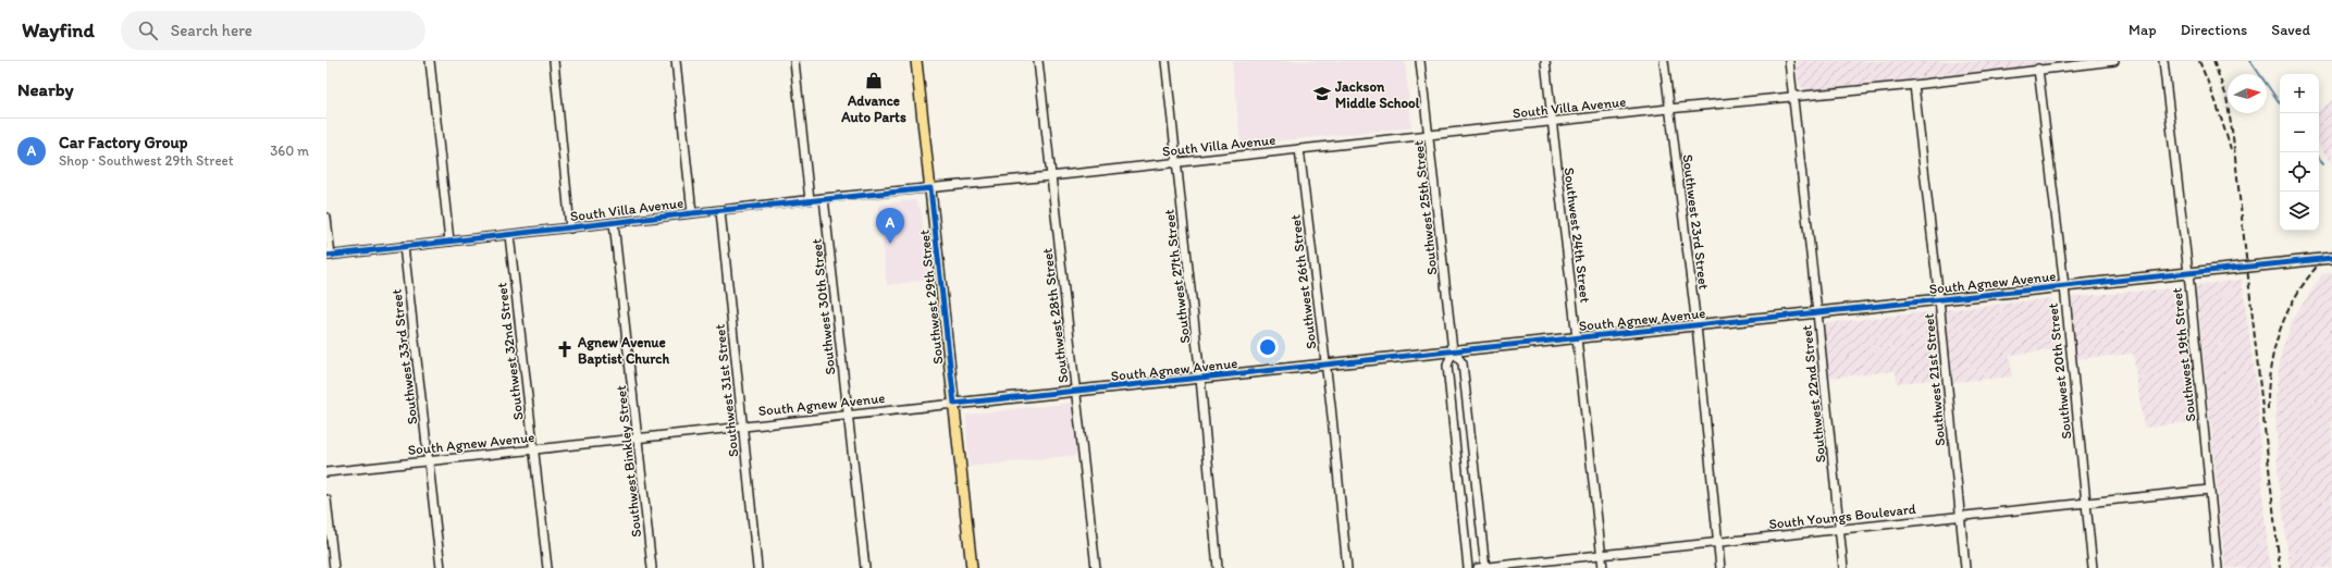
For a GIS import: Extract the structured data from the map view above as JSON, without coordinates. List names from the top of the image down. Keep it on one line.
{"streets":{"main road":["South Agnew Avenue","Southwest 29th Street"],"street":["South Villa Avenue","Southwest 25th Street","Southwest 23rd Street","Southwest 24th Street","Southwest 27th Street","Southwest 26th Street","Southwest 30th Street","Southwest 28th Street","Southwest 32nd Street","Southwest 19th Street","Southwest 33rd Street","Southwest 20th Street","Southwest 21st Street","Southwest 31st Street","Southwest 22nd Street","Southwest Binkley Street","South Youngs Boulevard"]},"crossings":[["South Villa Avenue","Southwest 25th Street"],["South Villa Avenue","Southwest 23rd Street"],["South Villa Avenue","Southwest 24th Street"],["South Villa Avenue","Southwest 27th Street"],["South Villa Avenue","Southwest 26th Street"],["South Villa Avenue","Southwest 29th Street"],["South Villa Avenue","Southwest 30th Street"],["South Villa Avenue","Southwest 28th Street"],["South Villa Avenue","Southwest 32nd Street"],["South Villa Avenue","Southwest 33rd Street"],["South Villa Avenue","Southwest 20th Street"],["South Villa Avenue","Southwest 21st Street"],["South Villa Avenue","Southwest 31st Street"],["South Villa Avenue","Southwest 22nd Street"],["South Villa Avenue","Southwest Binkley Street"],["Southwest 25th Street","South Agnew Avenue"],["Southwest 25th Street","South Youngs Boulevard"],["Southwest 23rd Street","South Agnew Avenue"],["Southwest 23rd Street","South Youngs Boulevard"],["Southwest 24th Street","South Agnew Avenue"],["Southwest 24th Street","South Youngs Boulevard"],["Southwest 27th Street","South Agnew Avenue"],["Southwest 26th Street","South Agnew Avenue"],["South Agnew Avenue","Southwest 29th Street"],["South Agnew Avenue","Southwest 30th Street"],["South Agnew Avenue","Southwest 28th Street"],["South Agnew Avenue","Southwest 32nd Street"],["South Agnew Avenue","Southwest 19th Street"],["South Agnew Avenue","Southwest 33rd Street"],["South Agnew Avenue","Southwest 20th Street"],["South Agnew Avenue","Southwest 21st Street"],["South Agnew Avenue","Southwest 31st Street"],["South Agnew Avenue","Southwest 22nd Street"],["South Agnew Avenue","Southwest Binkley Street"],["Southwest 19th Street","South Youngs Boulevard"],["Southwest 20th Street","South Youngs Boulevard"],["Southwest 21st Street","South Youngs Boulevard"],["Southwest 22nd Street","South Youngs Boulevard"]],"places":{"shop":["Advance Auto Parts"],"school or university":["Jackson Middle School"],"church":["Agnew Avenue Baptist Church"]},"north":"right","page":{"header":"Wayfind","search":"Search here","nav":["Map","Directions","Saved"],"heading":"Nearby","map_buttons":["+","−"],"list":[{"mark":"A","name":"Car Factory Group","note":"Shop · Southwest 29th Street","value":"360 m"}],"pins":"A"}}
